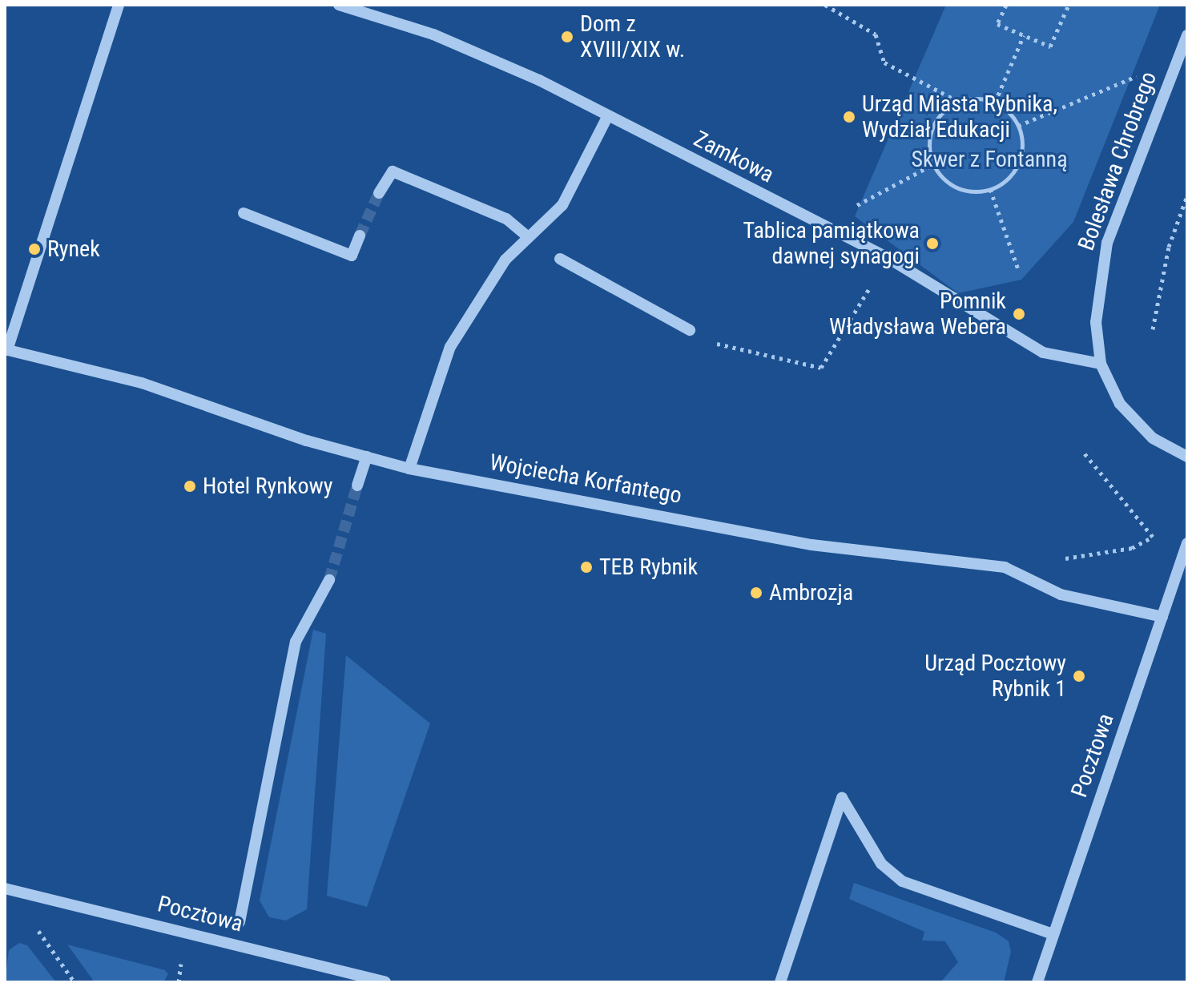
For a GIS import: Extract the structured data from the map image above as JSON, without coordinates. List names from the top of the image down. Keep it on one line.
{"streets":{"street":["Zamkowa","Bolesława Chrobrego","Wojciecha Korfantego","Pocztowa"]},"crossings":[["Zamkowa","Bolesława Chrobrego"],["Wojciecha Korfantego","Pocztowa"]],"parks":["Skwer z Fontanną"],"places":["Dom z XVIII/XIX w.","Urząd Miasta Rybnika, Wydział Edukacji","Tablica pamiątkowa dawnej synagogi","Rynek","Pomnik Władysława Webera","Hotel Rynkowy","TEB Rybnik","Ambrozja","Urząd Pocztowy Rybnik 1"]}
